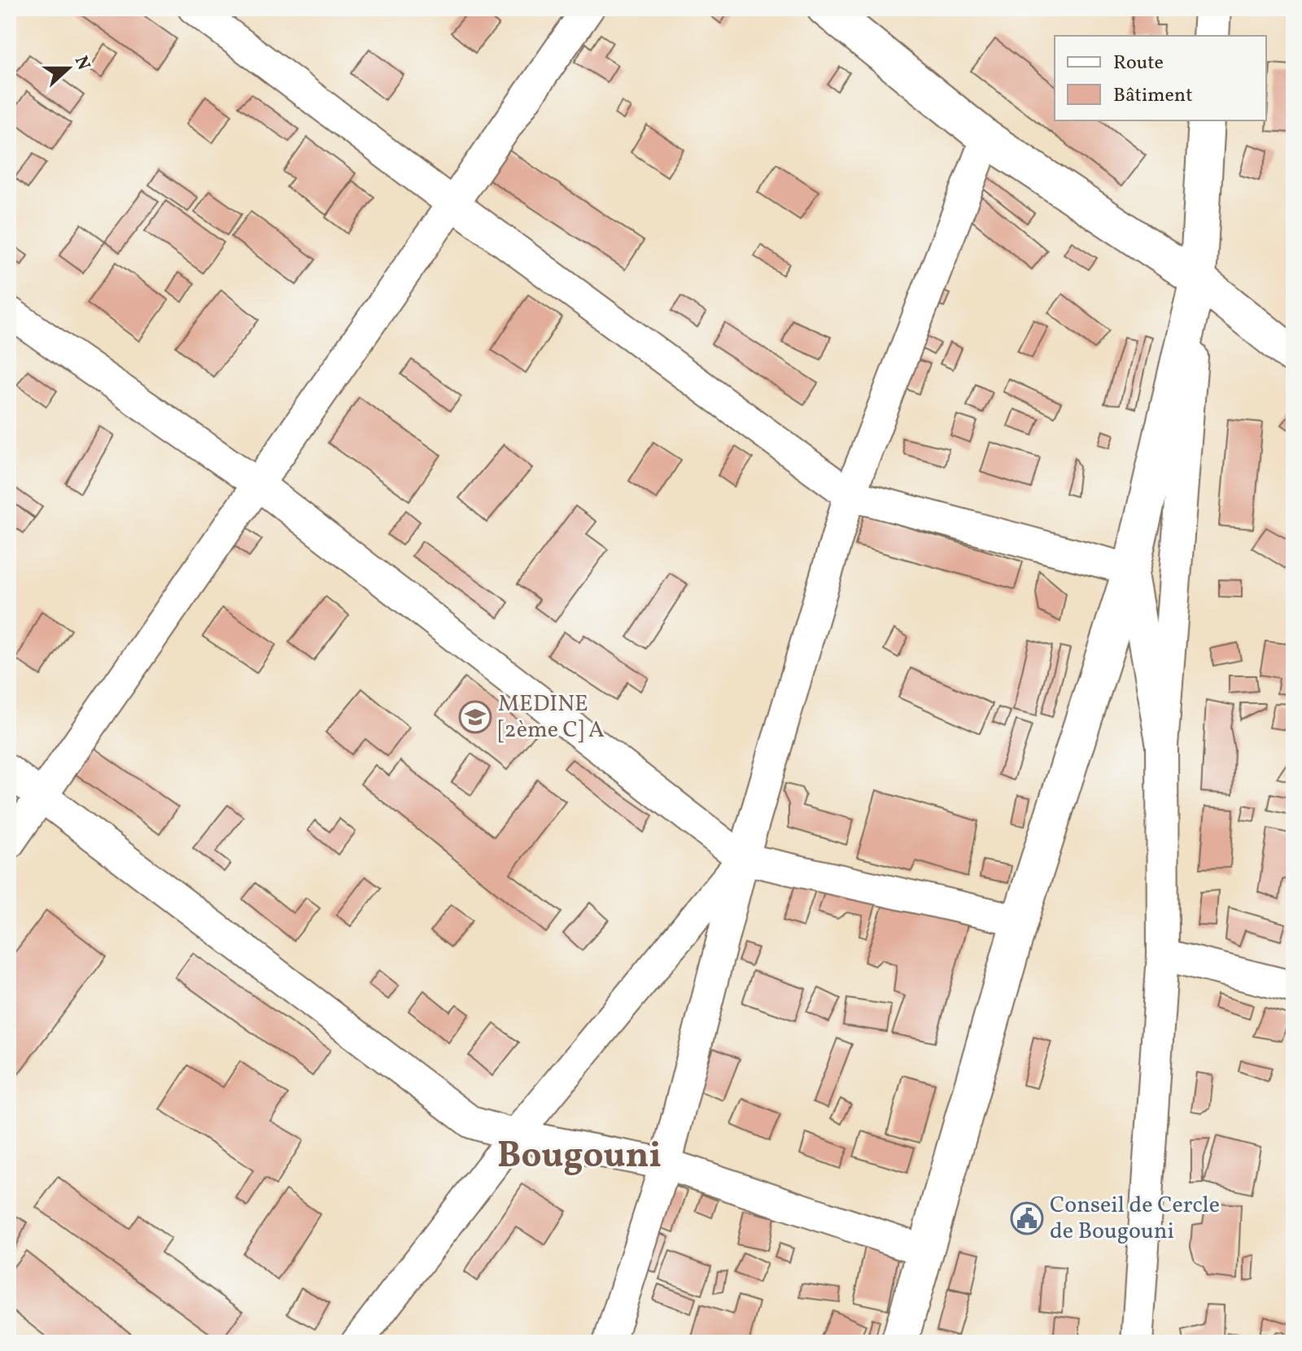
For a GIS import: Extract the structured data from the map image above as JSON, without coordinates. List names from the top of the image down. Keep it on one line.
{"districts":["Bougouni"],"places":{"school or university":["MEDINE [2ème C] A"],"public building":["Conseil de Cercle de Bougouni"]},"legend":["Route","Bâtiment"],"north":"right"}
